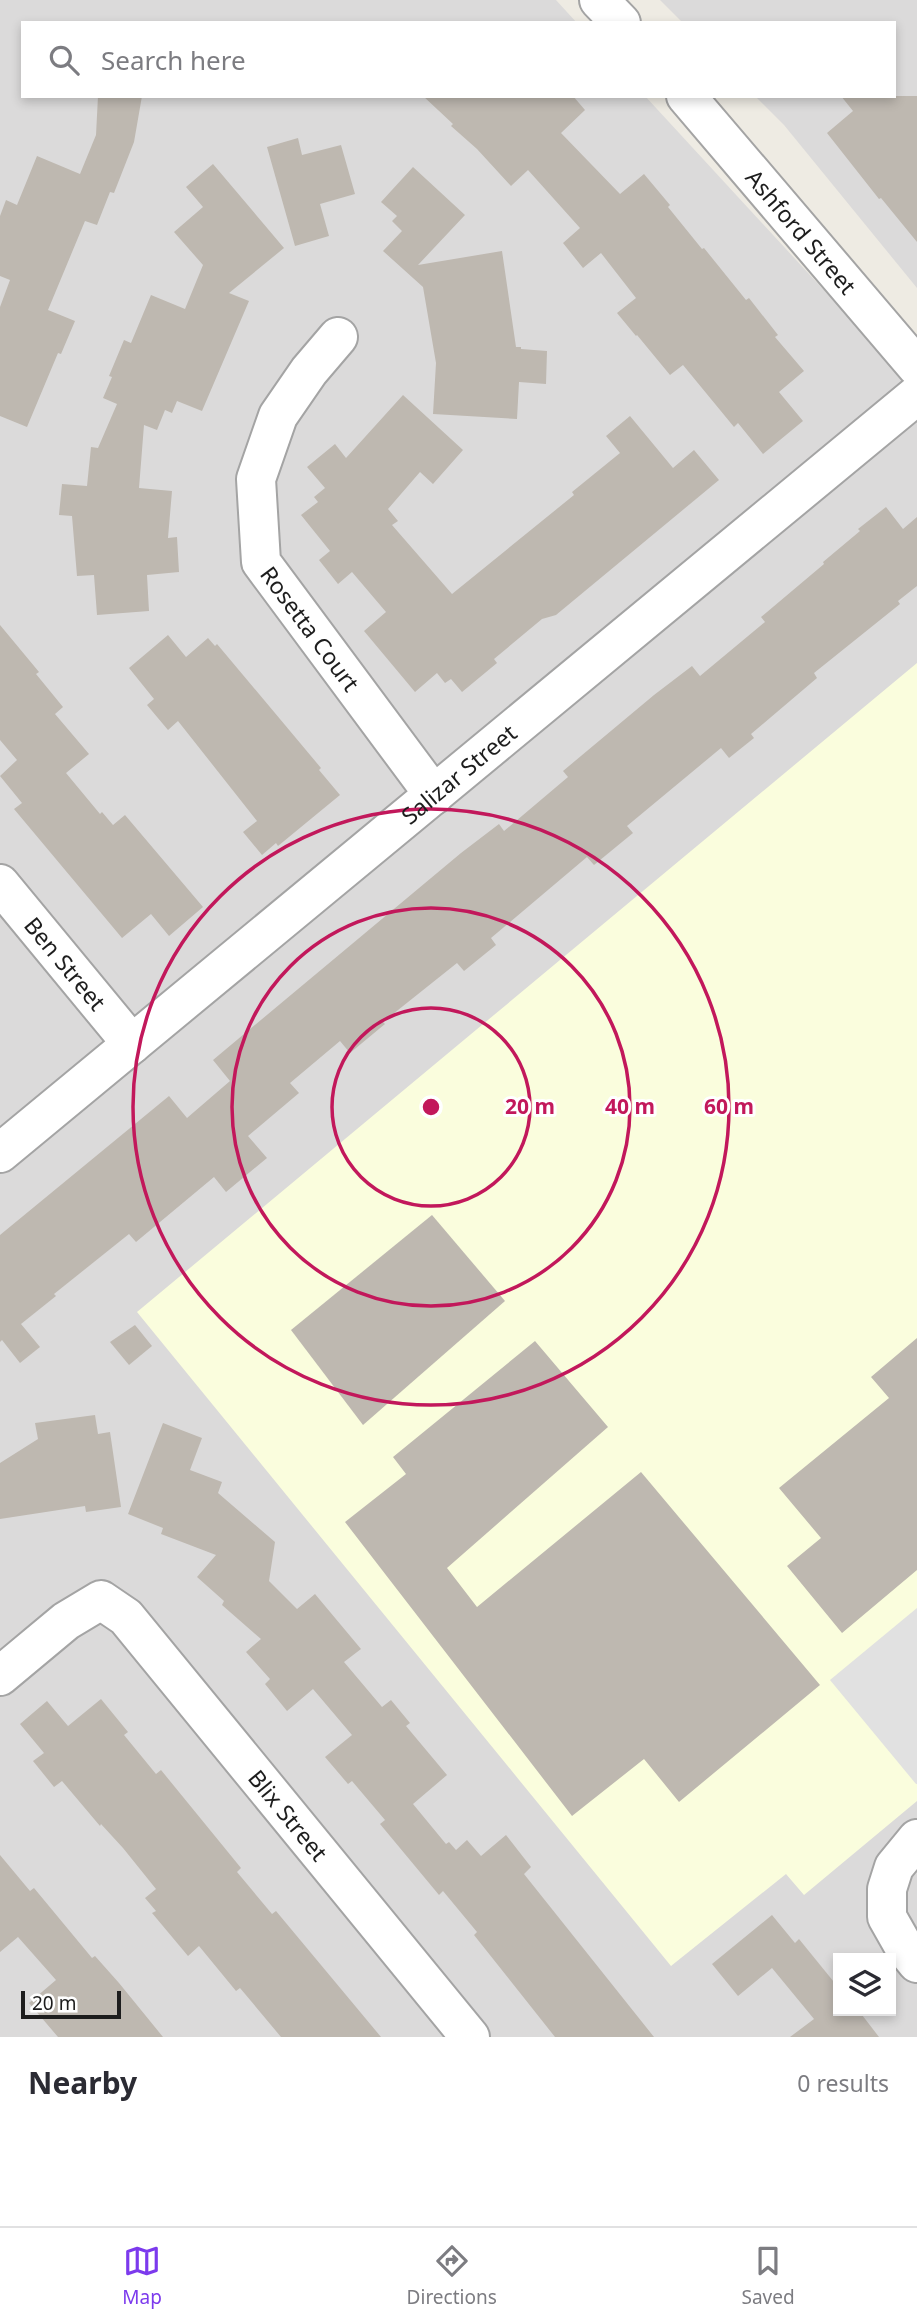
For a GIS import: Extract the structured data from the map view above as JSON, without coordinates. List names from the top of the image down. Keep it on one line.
{"streets":{"street":["Ashford Street","Rosetta Court","Salizar Street","Ben Street","Blix Street"]},"crossings":[["Rosetta Court","Salizar Street"],["Salizar Street","Ben Street"]],"scale_bar":"20 m","page":{"search":"Search here","scale":"20 m","heading":["Nearby","0 results"],"nav":["Map","Directions","Saved"]},"rings":["20 m","40 m","60 m"]}
